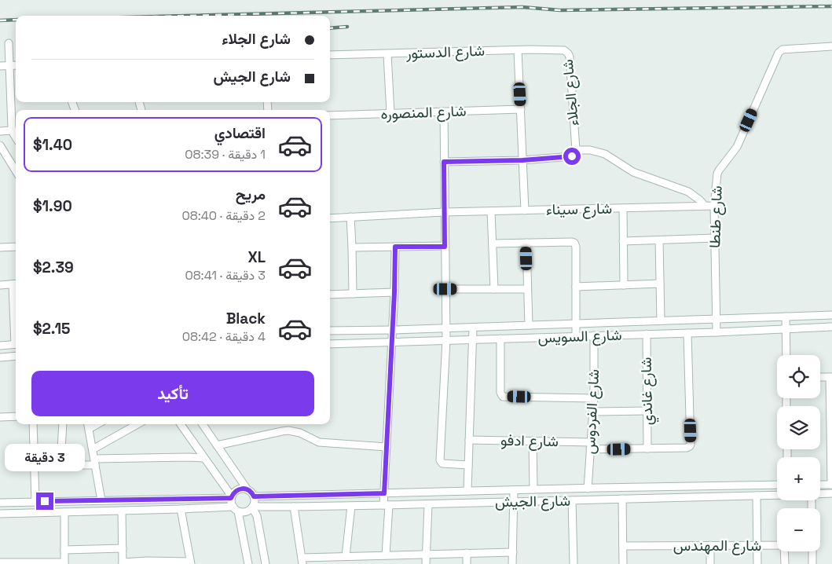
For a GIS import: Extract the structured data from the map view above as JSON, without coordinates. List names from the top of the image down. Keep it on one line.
{"streets":{"street":["شارع الدستور","شارع الجلاء","شارع المنصوره","شارع سيناء","شارع طنطا","شارع السويس","شارع غاندي","شارع الفردوس","شارع ادفو","شارع الجيش","شارع المهندس"]},"crossings":[["شارع الدستور","شارع الجلاء"],["شارع سيناء","شارع طنطا"],["شارع طنطا","شارع السويس"],["شارع السويس","شارع غاندي"],["شارع السويس","شارع الفردوس"],["شارع السويس","شارع ادفو"],["شارع غاندي","شارع ادفو"],["شارع الفردوس","شارع ادفو"],["شارع الفردوس","شارع الجيش"]],"page":{"banner":["شارع الجلاء","شارع الجيش"],"list":[{"name":"اقتصادي","note":"1 دقيقة · 08:39","value":"$1.40"},{"name":"مريح","note":"2 دقيقة · 08:40","value":"$1.90"},{"name":"XL","note":"3 دقيقة · 08:41","value":"$2.39"},{"name":"Black","note":"4 دقيقة · 08:42","value":"$2.15"}],"map_buttons":["+","−"],"buttons":"تأكيد","bubble":"3 دقيقة"}}
